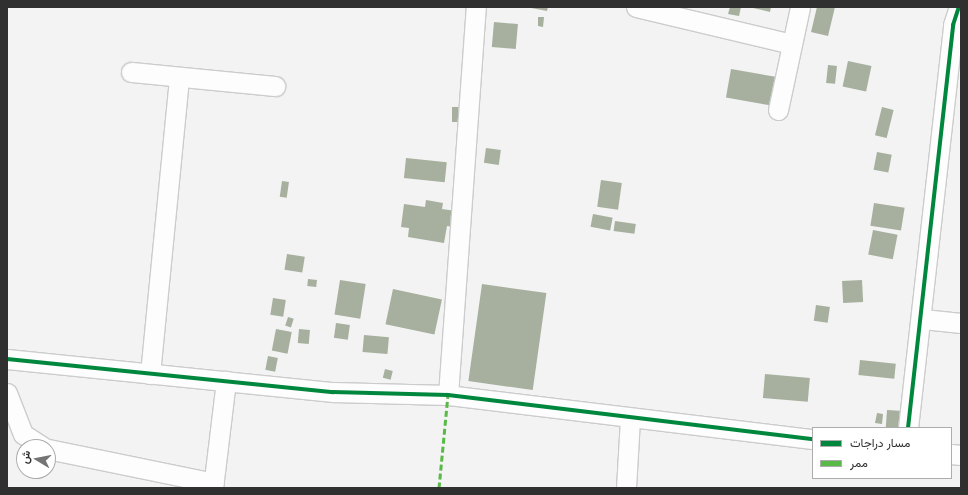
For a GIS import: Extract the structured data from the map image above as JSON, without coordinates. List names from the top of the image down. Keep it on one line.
{"legend":["مسار دراجات","ممر"],"north":"left"}
